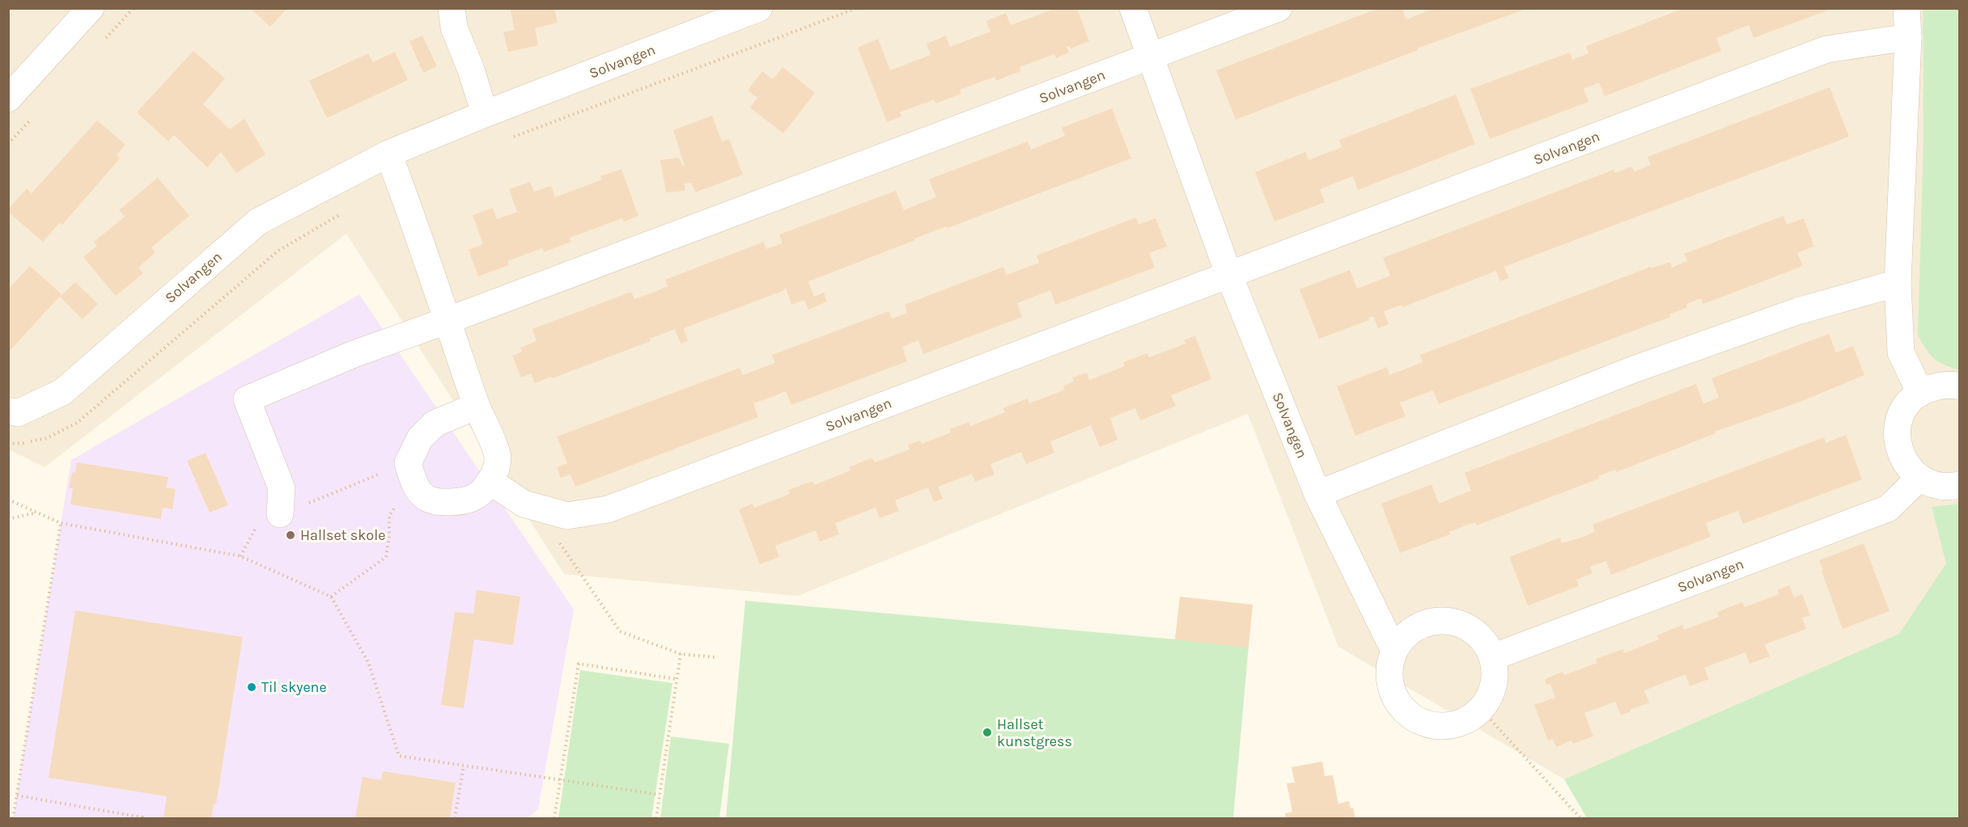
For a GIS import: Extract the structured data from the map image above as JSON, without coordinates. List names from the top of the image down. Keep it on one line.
{"streets":{"street":["Solvangen"]},"places":["Hallset skole","Til skyene","Hallset kunstgress"]}
